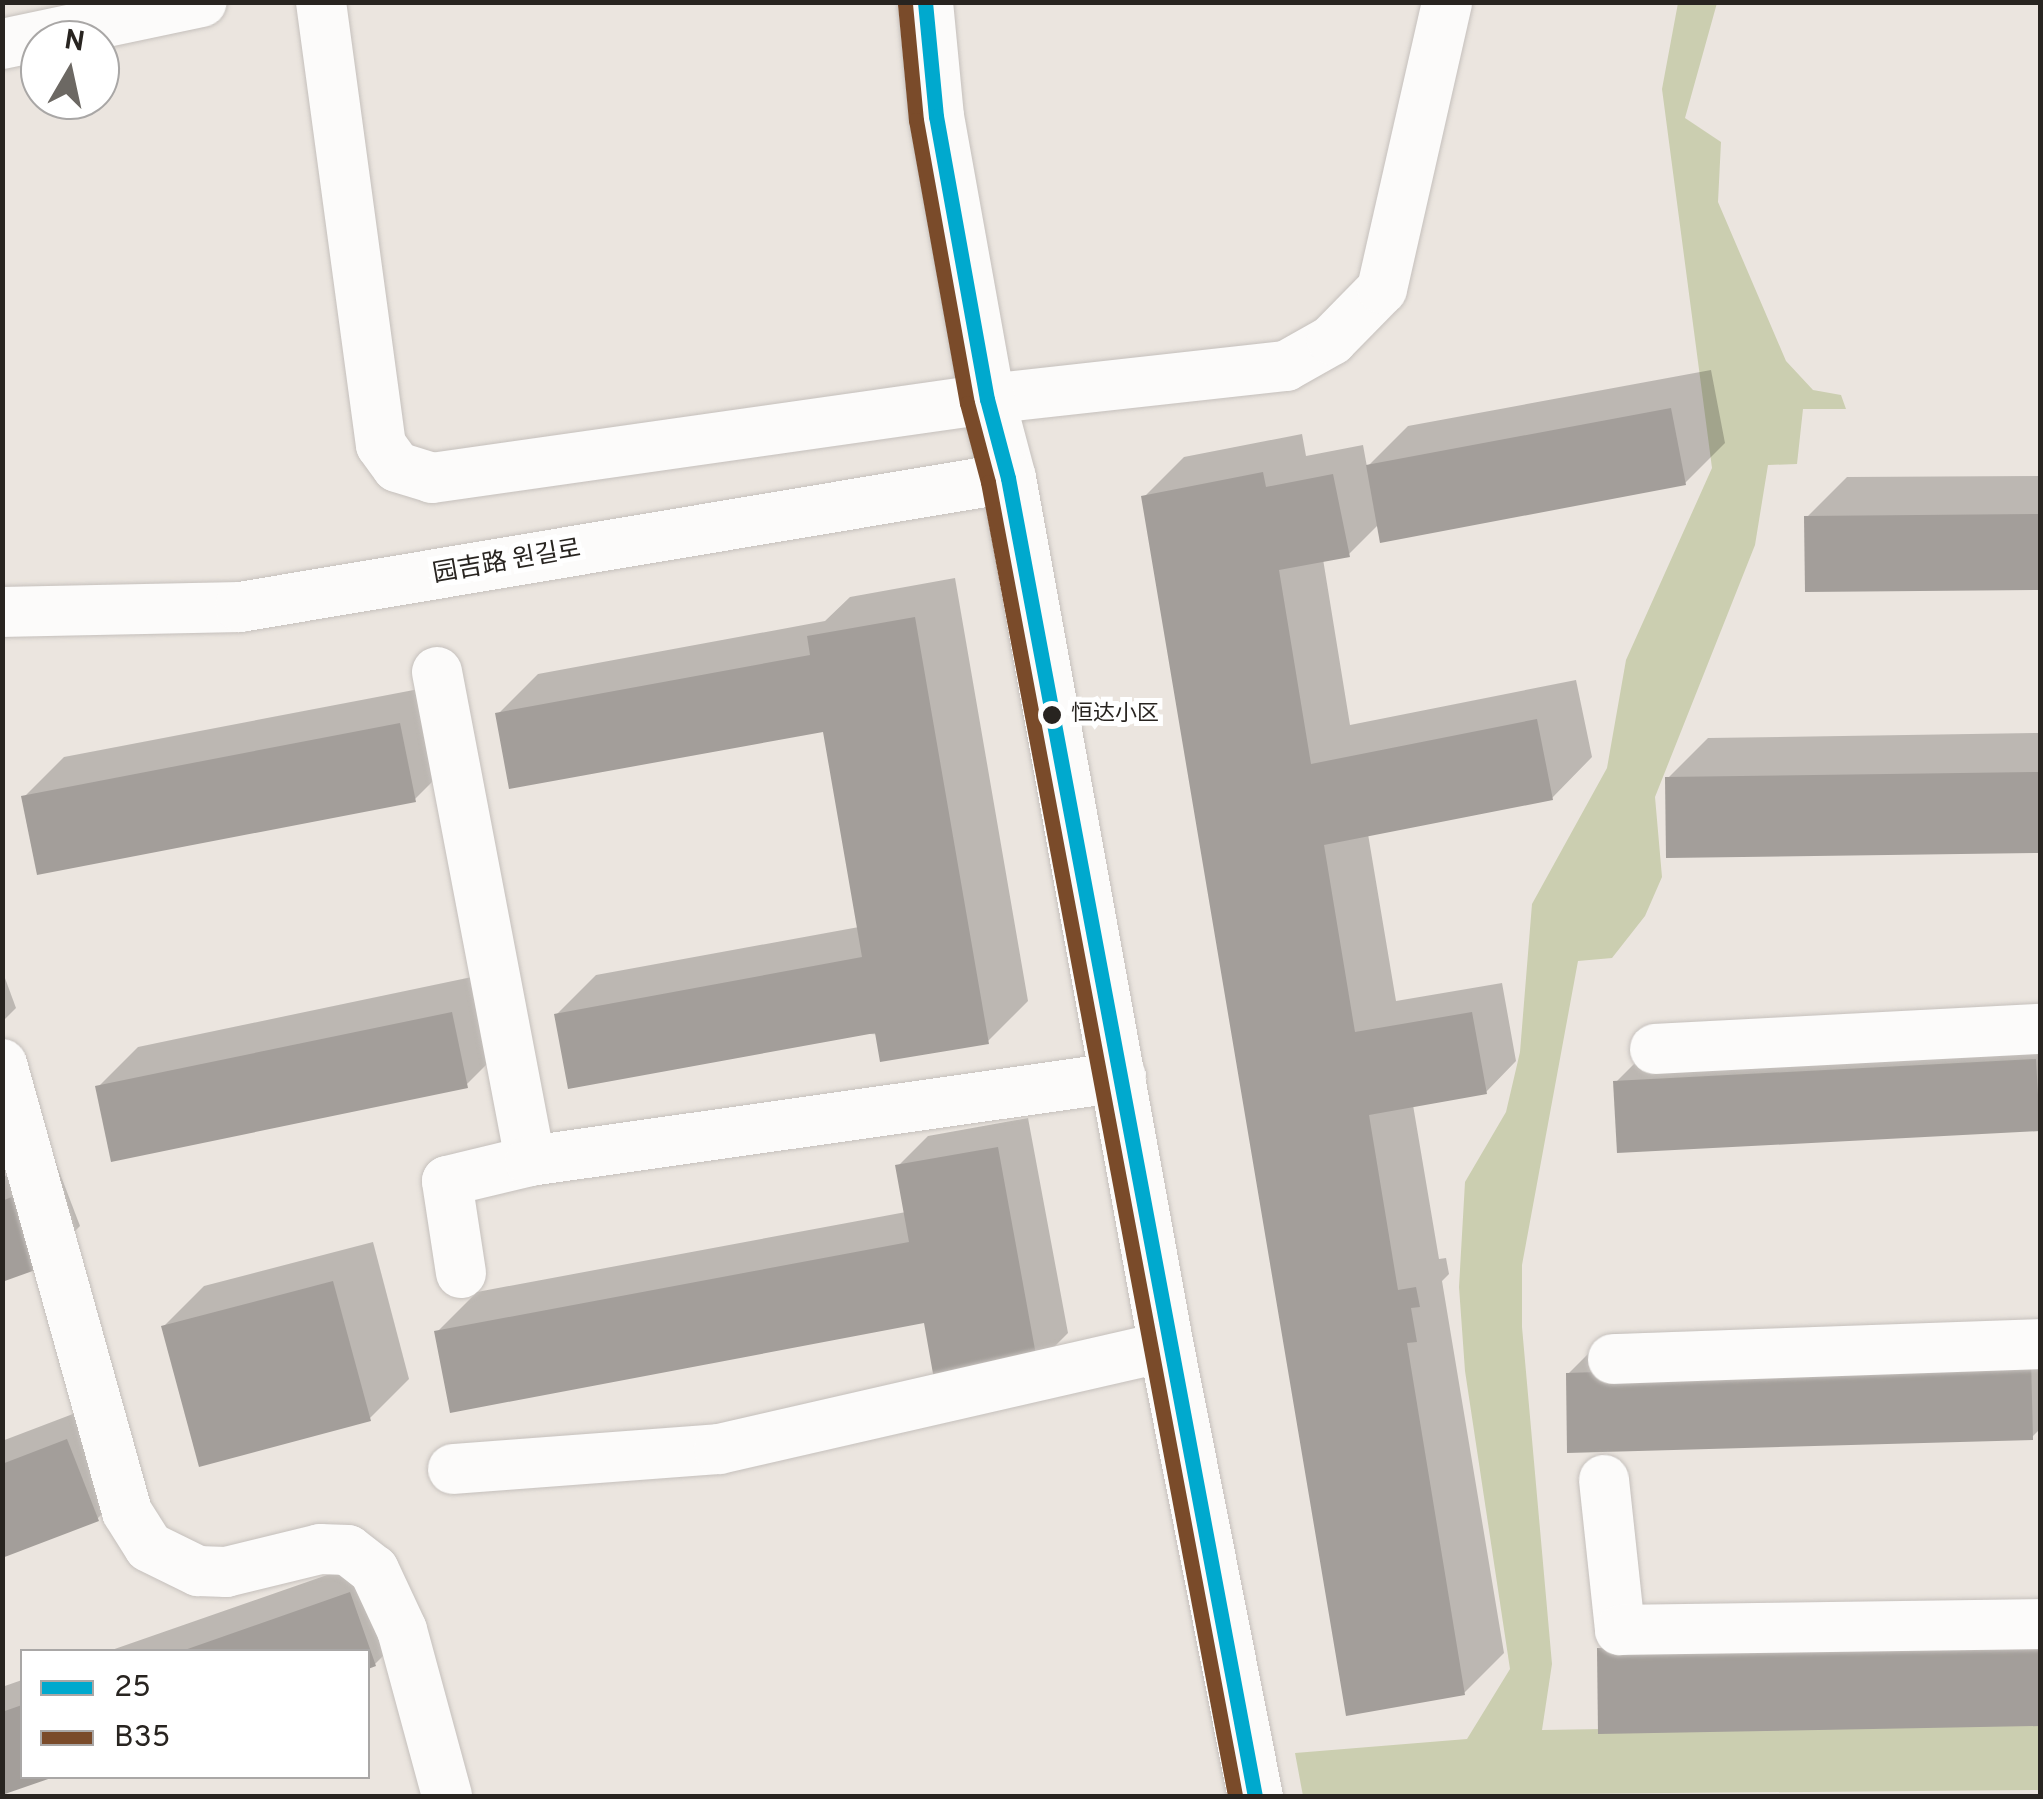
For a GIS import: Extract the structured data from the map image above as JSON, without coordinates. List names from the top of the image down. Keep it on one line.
{"streets":{"street":["园吉路 원길로"]},"places":["恒达小区"],"lines":["transit line 25","transit line B35"],"legend":["25","B35"],"north":"top"}
